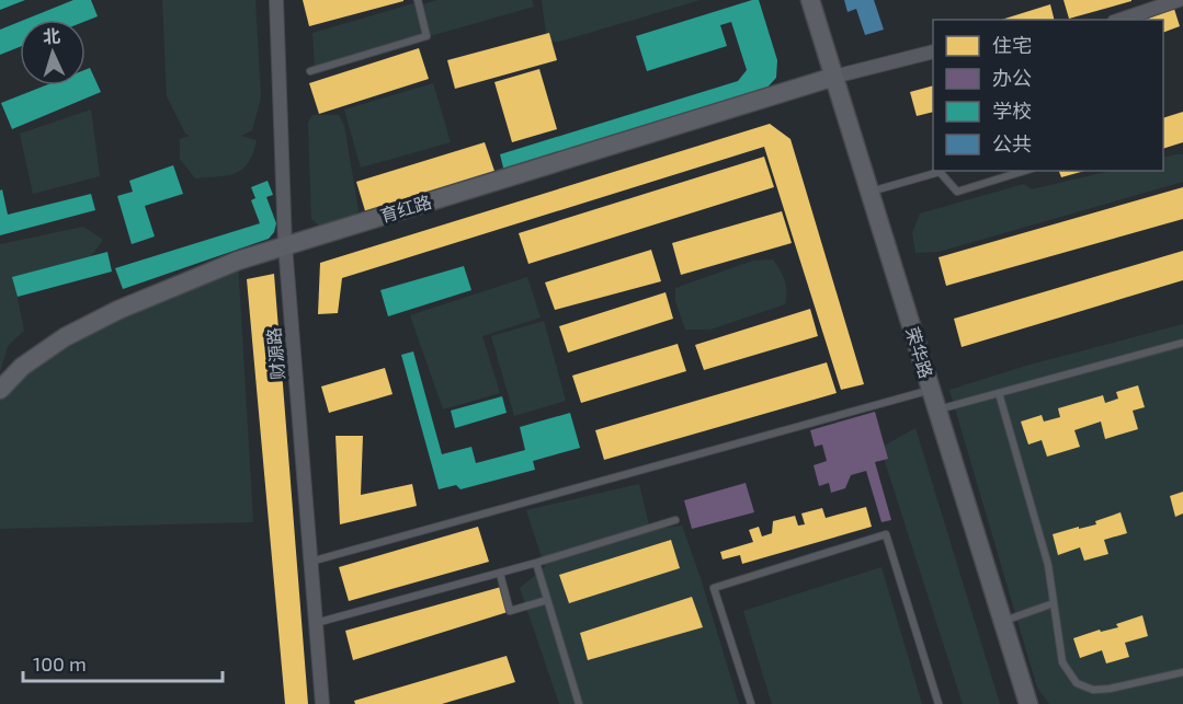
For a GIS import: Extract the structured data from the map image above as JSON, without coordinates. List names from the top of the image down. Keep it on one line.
{"streets":{"street":["育红路","荣华路","财源路"]},"crossings":[["育红路","荣华路"],["育红路","财源路"]],"legend":["住宅","办公","学校","公共"],"scale_bar":"100 m","north":"top"}
